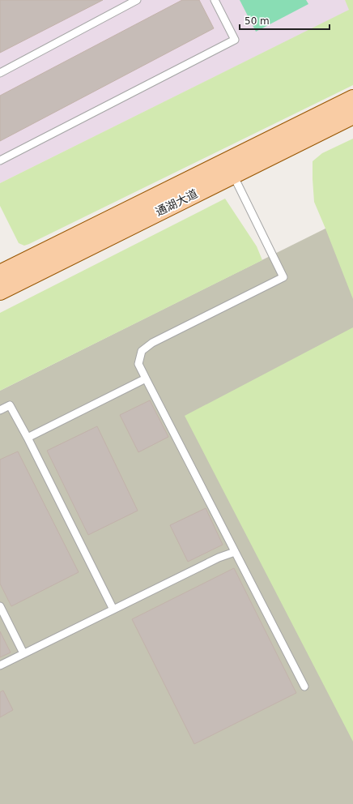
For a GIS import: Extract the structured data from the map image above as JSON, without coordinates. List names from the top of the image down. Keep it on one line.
{"streets":{"main road":["通湖大道"]},"scale_bar":"50 m"}
